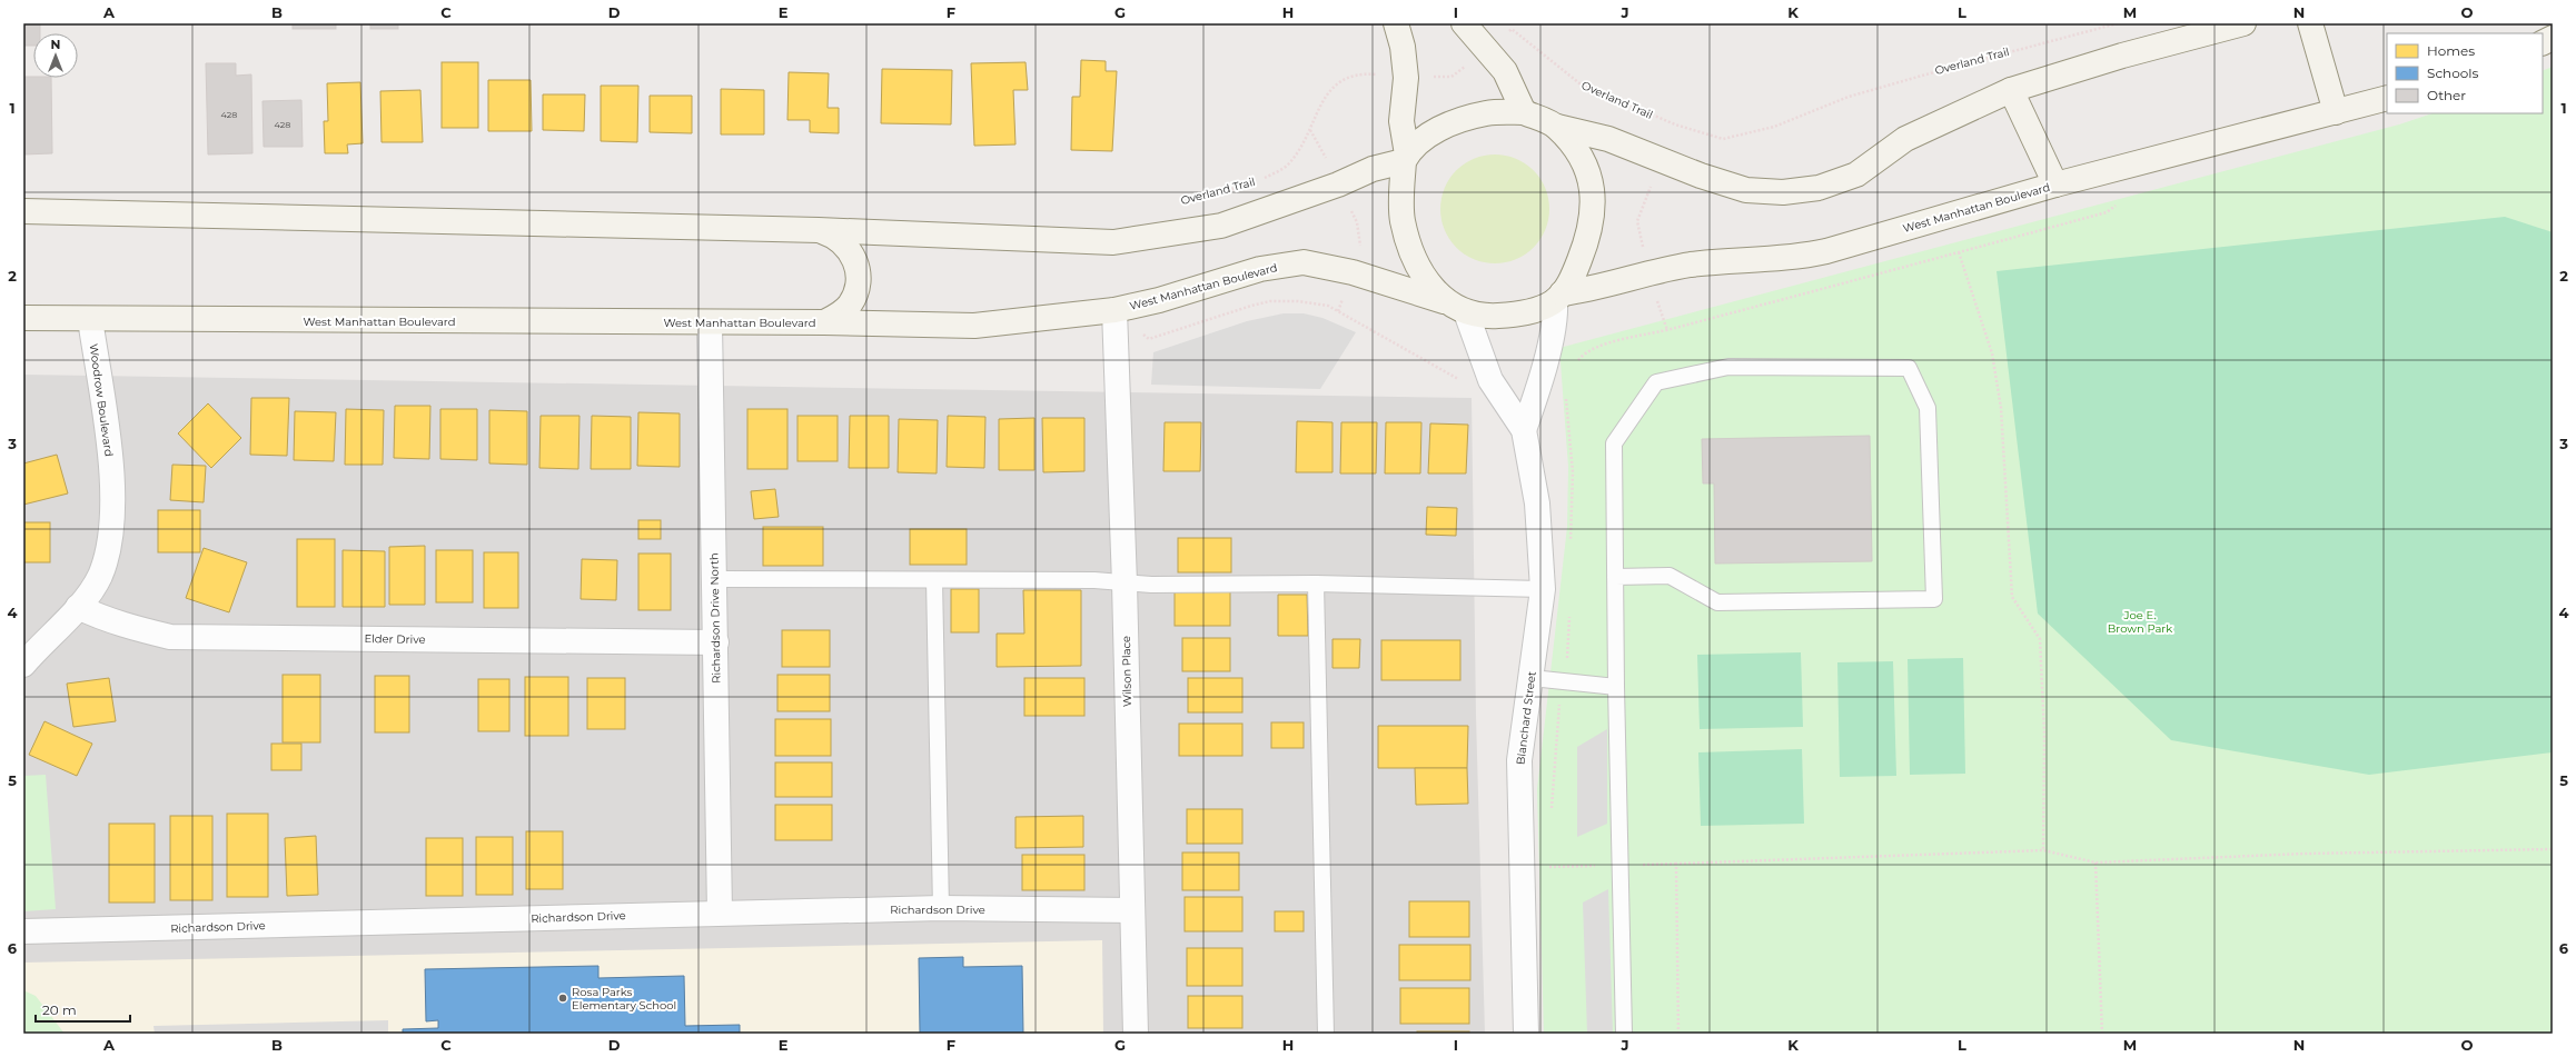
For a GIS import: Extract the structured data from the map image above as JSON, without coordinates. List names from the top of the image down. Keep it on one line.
{"streets":{"main road":["West Manhattan Boulevard"],"street":["Woodrow Boulevard","Richardson Drive North","Elder Drive","Wilson Place","Blanchard Street","Richardson Drive"],"path":["Overland Trail"]},"crossings":[["West Manhattan Boulevard","Woodrow Boulevard"],["West Manhattan Boulevard","Richardson Drive North"],["West Manhattan Boulevard","Wilson Place"],["Woodrow Boulevard","Elder Drive"],["Richardson Drive North","Elder Drive"],["Richardson Drive North","Richardson Drive"],["Wilson Place","Richardson Drive"]],"parks":["Joe E. Brown Park"],"places":["Rosa Parks Elementary School"],"house_numbers":["428","428"],"legend":["Homes","Schools","Other"],"scale_bar":"20 m","north":"top","grid":{"columns":["A","B","C","D","E","F","G","H","I","J","K","L","M","N","O"],"rows":["1","2","3","4","5","6"]}}
